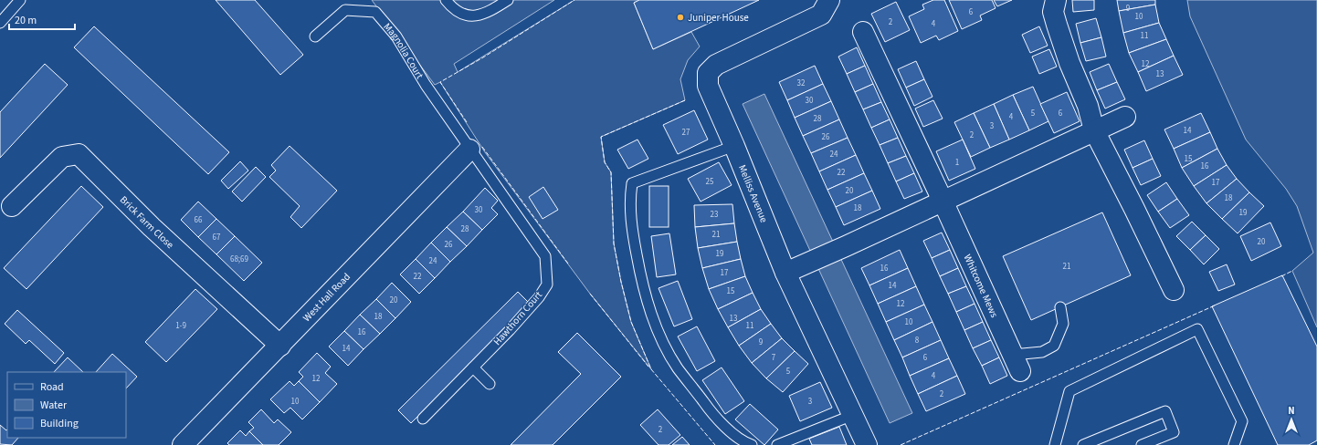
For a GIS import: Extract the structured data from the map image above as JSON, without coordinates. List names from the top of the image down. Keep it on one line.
{"streets":{"street":["Melliss Avenue","Brick Farm Close","Whitcome Mews","West Hall Road"],"lane":["Magnolia Court","Hawthorn Court"]},"crossings":[["Magnolia Court","West Hall Road"],["Magnolia Court","Hawthorn Court"],["Brick Farm Close","West Hall Road"],["West Hall Road","Hawthorn Court"]],"places":["Juniper House"],"house_numbers":["9","6","10","2","4","11","12","13","32","30","5","6","4","28","3","14","27","2","26","24","15","1","16","22","25","17","20","18","18","30","19","23","66","28","21","67","20","26","19","68;69","24","21","16","17","22","14","15","20","12","18","13","10","1-9","11","16","8","9","14","7","6","5","4","12","2","10","3","2"],"legend":["Road","Water","Building"],"scale_bar":"20 m","north":"top"}
